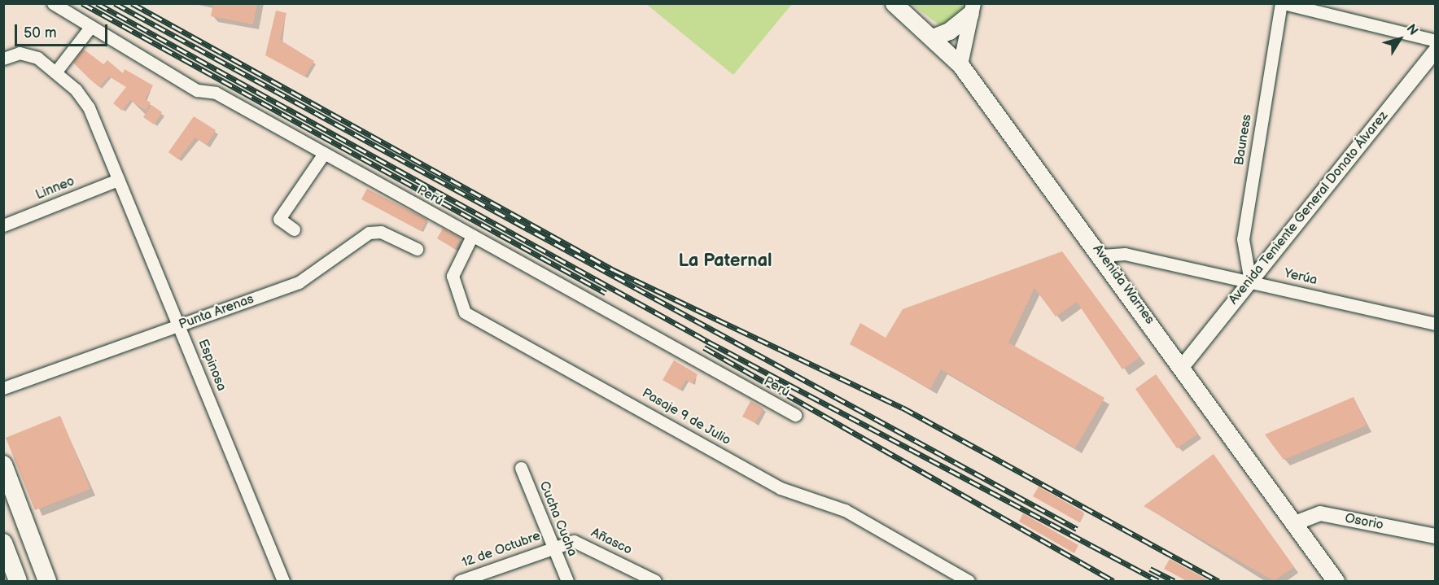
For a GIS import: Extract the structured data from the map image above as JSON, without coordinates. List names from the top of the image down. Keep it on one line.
{"streets":{"main road":["Avenida Warnes"],"street":["Bauness","Linneo","Perú","Avenida Teniente General Donato Álvarez","Yerúa","Punta Arenas","Espinosa","Pasaje 9 de Julio","Cucha Cucha","Osorio","Añasco","12 de Octubre"]},"crossings":[["Bauness","Avenida Teniente General Donato Álvarez"],["Bauness","Yerúa"],["Linneo","Espinosa"],["Perú","Pasaje 9 de Julio"],["Avenida Teniente General Donato Álvarez","Yerúa"],["Avenida Teniente General Donato Álvarez","Avenida Warnes"],["Yerúa","Avenida Warnes"],["Avenida Warnes","Osorio"],["Punta Arenas","Espinosa"],["Cucha Cucha","Añasco"],["Cucha Cucha","12 de Octubre"],["Añasco","12 de Octubre"]],"districts":["La Paternal"],"scale_bar":"50 m","north":"top right"}
